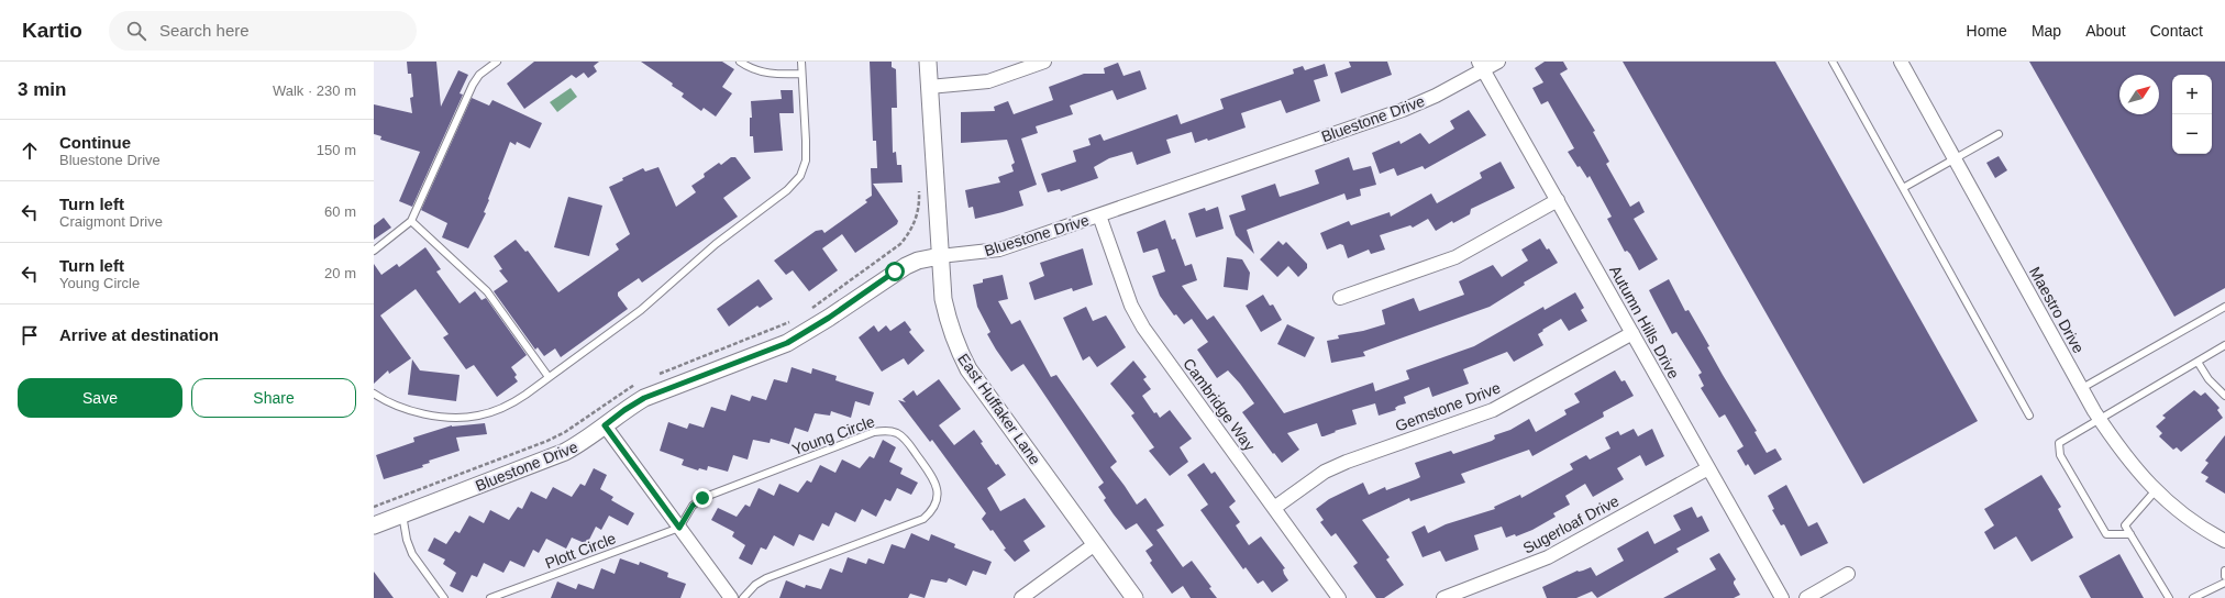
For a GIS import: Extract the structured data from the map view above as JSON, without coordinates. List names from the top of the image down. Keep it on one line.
{"streets":{"street":["Bluestone Drive","Maestro Drive","Autumn Hills Drive","Cambridge Way","Gemstone Drive","East Huffaker Lane","Sugerloaf Drive"],"lane":["Young Circle","Plott Circle"]},"crossings":[["Bluestone Drive","Autumn Hills Drive"],["Bluestone Drive","Cambridge Way"],["Bluestone Drive","East Huffaker Lane"],["Autumn Hills Drive","Gemstone Drive"],["Autumn Hills Drive","Sugerloaf Drive"],["Cambridge Way","Gemstone Drive"],["Young Circle","Plott Circle"]],"north":"top right","page":{"header":"Kartio","search":"Search here","nav":["Home","Map","About","Contact"],"heading":["3 min","Walk · 230 m"],"map_buttons":["+","−"],"list":[["Continue","Bluestone Drive","150 m"],["Turn left","Craigmont Drive","60 m"],["Turn left","Young Circle","20 m"],"Arrive at destination"],"buttons":["Save","Share"]}}
